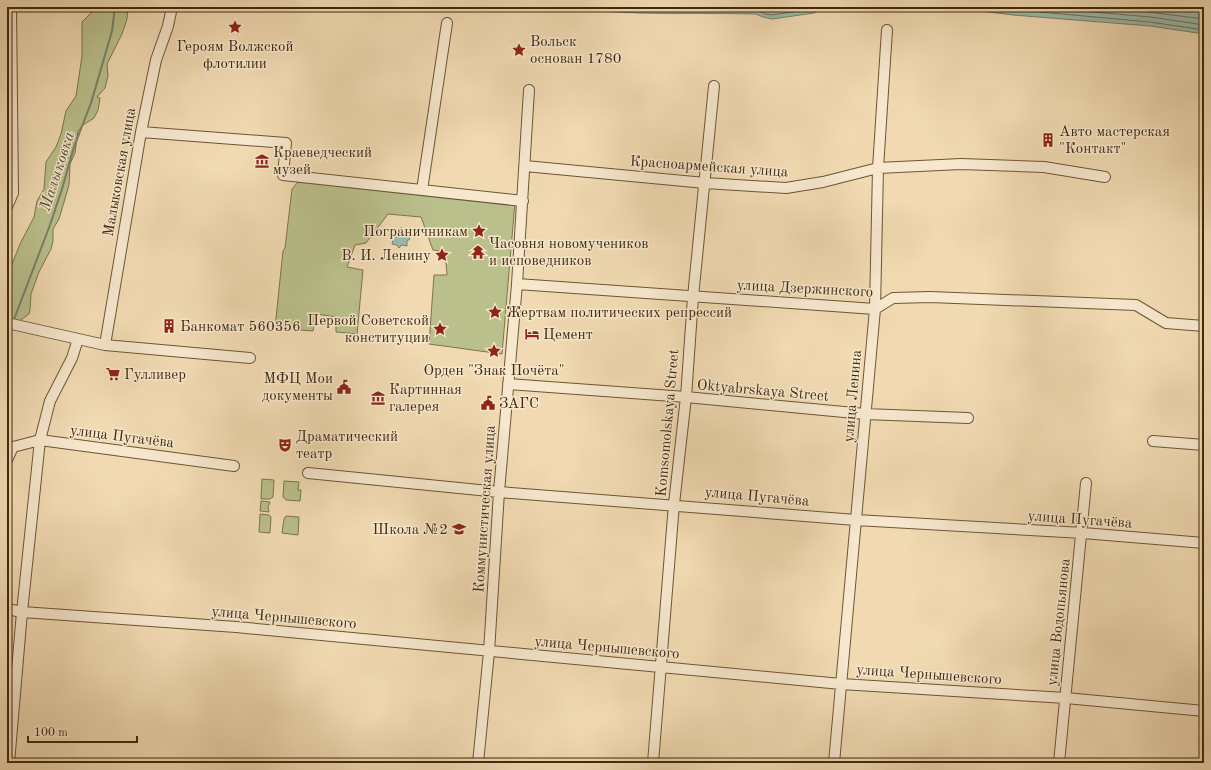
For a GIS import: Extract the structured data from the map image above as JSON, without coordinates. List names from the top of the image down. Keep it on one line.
{"streets":{"street":["Красноармейская улица","Малыковская улица","улица Дзержинского","Oktyabrskaya Street","улица Ленина","Komsomolskaya Street","улица Пугачёва","Коммунистическая улица","улица Чернышевского","улица Водопьянова"]},"crossings":[["Красноармейская улица","улица Ленина"],["Красноармейская улица","Komsomolskaya Street"],["Красноармейская улица","Коммунистическая улица"],["улица Дзержинского","улица Ленина"],["улица Дзержинского","Komsomolskaya Street"],["улица Дзержинского","Коммунистическая улица"],["Oktyabrskaya Street","улица Ленина"],["Oktyabrskaya Street","Komsomolskaya Street"],["Oktyabrskaya Street","Коммунистическая улица"],["улица Ленина","улица Пугачёва"],["улица Ленина","улица Чернышевского"],["Komsomolskaya Street","улица Пугачёва"],["Komsomolskaya Street","улица Чернышевского"],["улица Пугачёва","Коммунистическая улица"],["улица Пугачёва","улица Водопьянова"],["Коммунистическая улица","улица Чернышевского"],["улица Чернышевского","улица Водопьянова"]],"water":["Малыковка"],"places":{"place":["Героям Волжской флотилии","Вольск основан 1780","Пограничникам","В. И. Ленину","Жертвам политических репрессий","Первой Советской конституции","Орден \"Знак Почёта\""],"building":["Авто мастерская \"Контакт\"","Банкомат 560356"],"museum":["Краеведческий музей","Картинная галерея"],"temple":["Часовня новомучеников и исповедников"],"hotel":["Цемент"],"supermarket":["Гулливер"],"public building":["МФЦ Мои документы","ЗАГС"],"theatre":["Драматический театр"],"school or university":["Школа №2"]},"scale_bar":"100 m"}
